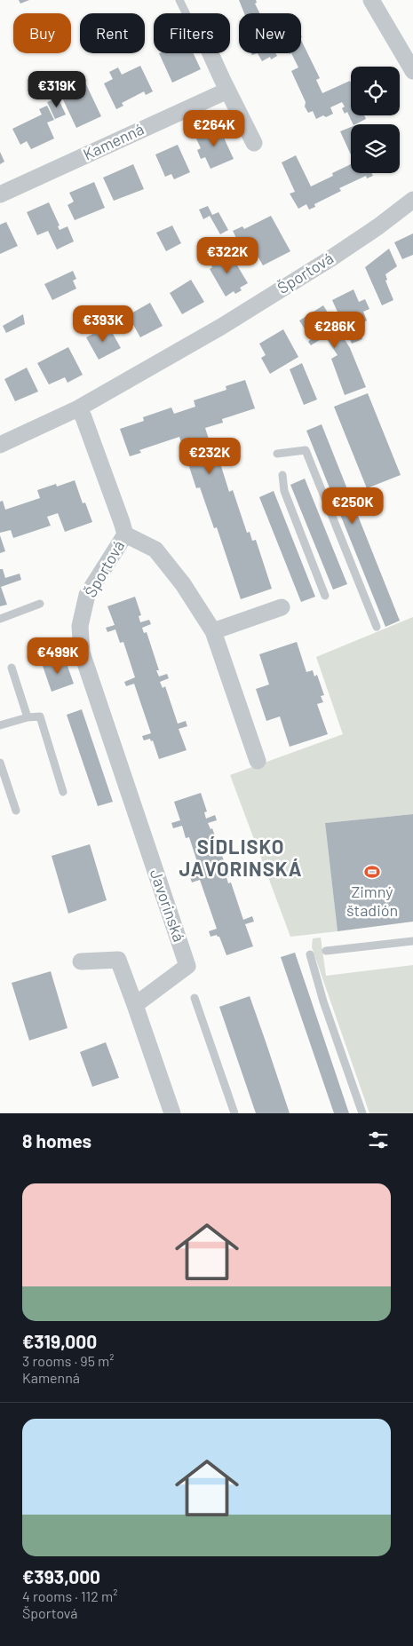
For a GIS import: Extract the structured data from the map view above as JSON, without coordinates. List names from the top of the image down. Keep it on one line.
{"streets":{"street":["Kamenná","Športová","Javorinská"]},"crossings":[["Športová","Javorinská"]],"districts":["SÍDLISKO JAVORINSKÁ"],"places":{"sports":["Zimný štadión"]},"page":{"chip":["Buy","Rent","Filters","New"],"price":["€319K","€264K","€322K","€393K","€286K","€232K","€250K","€499K"],"heading":"8 homes","list":[{"name":"€319,000","note":"3 rooms · 95 m² · Kamenná"},{"name":"€393,000","note":"4 rooms · 112 m² · Športová"}]}}
